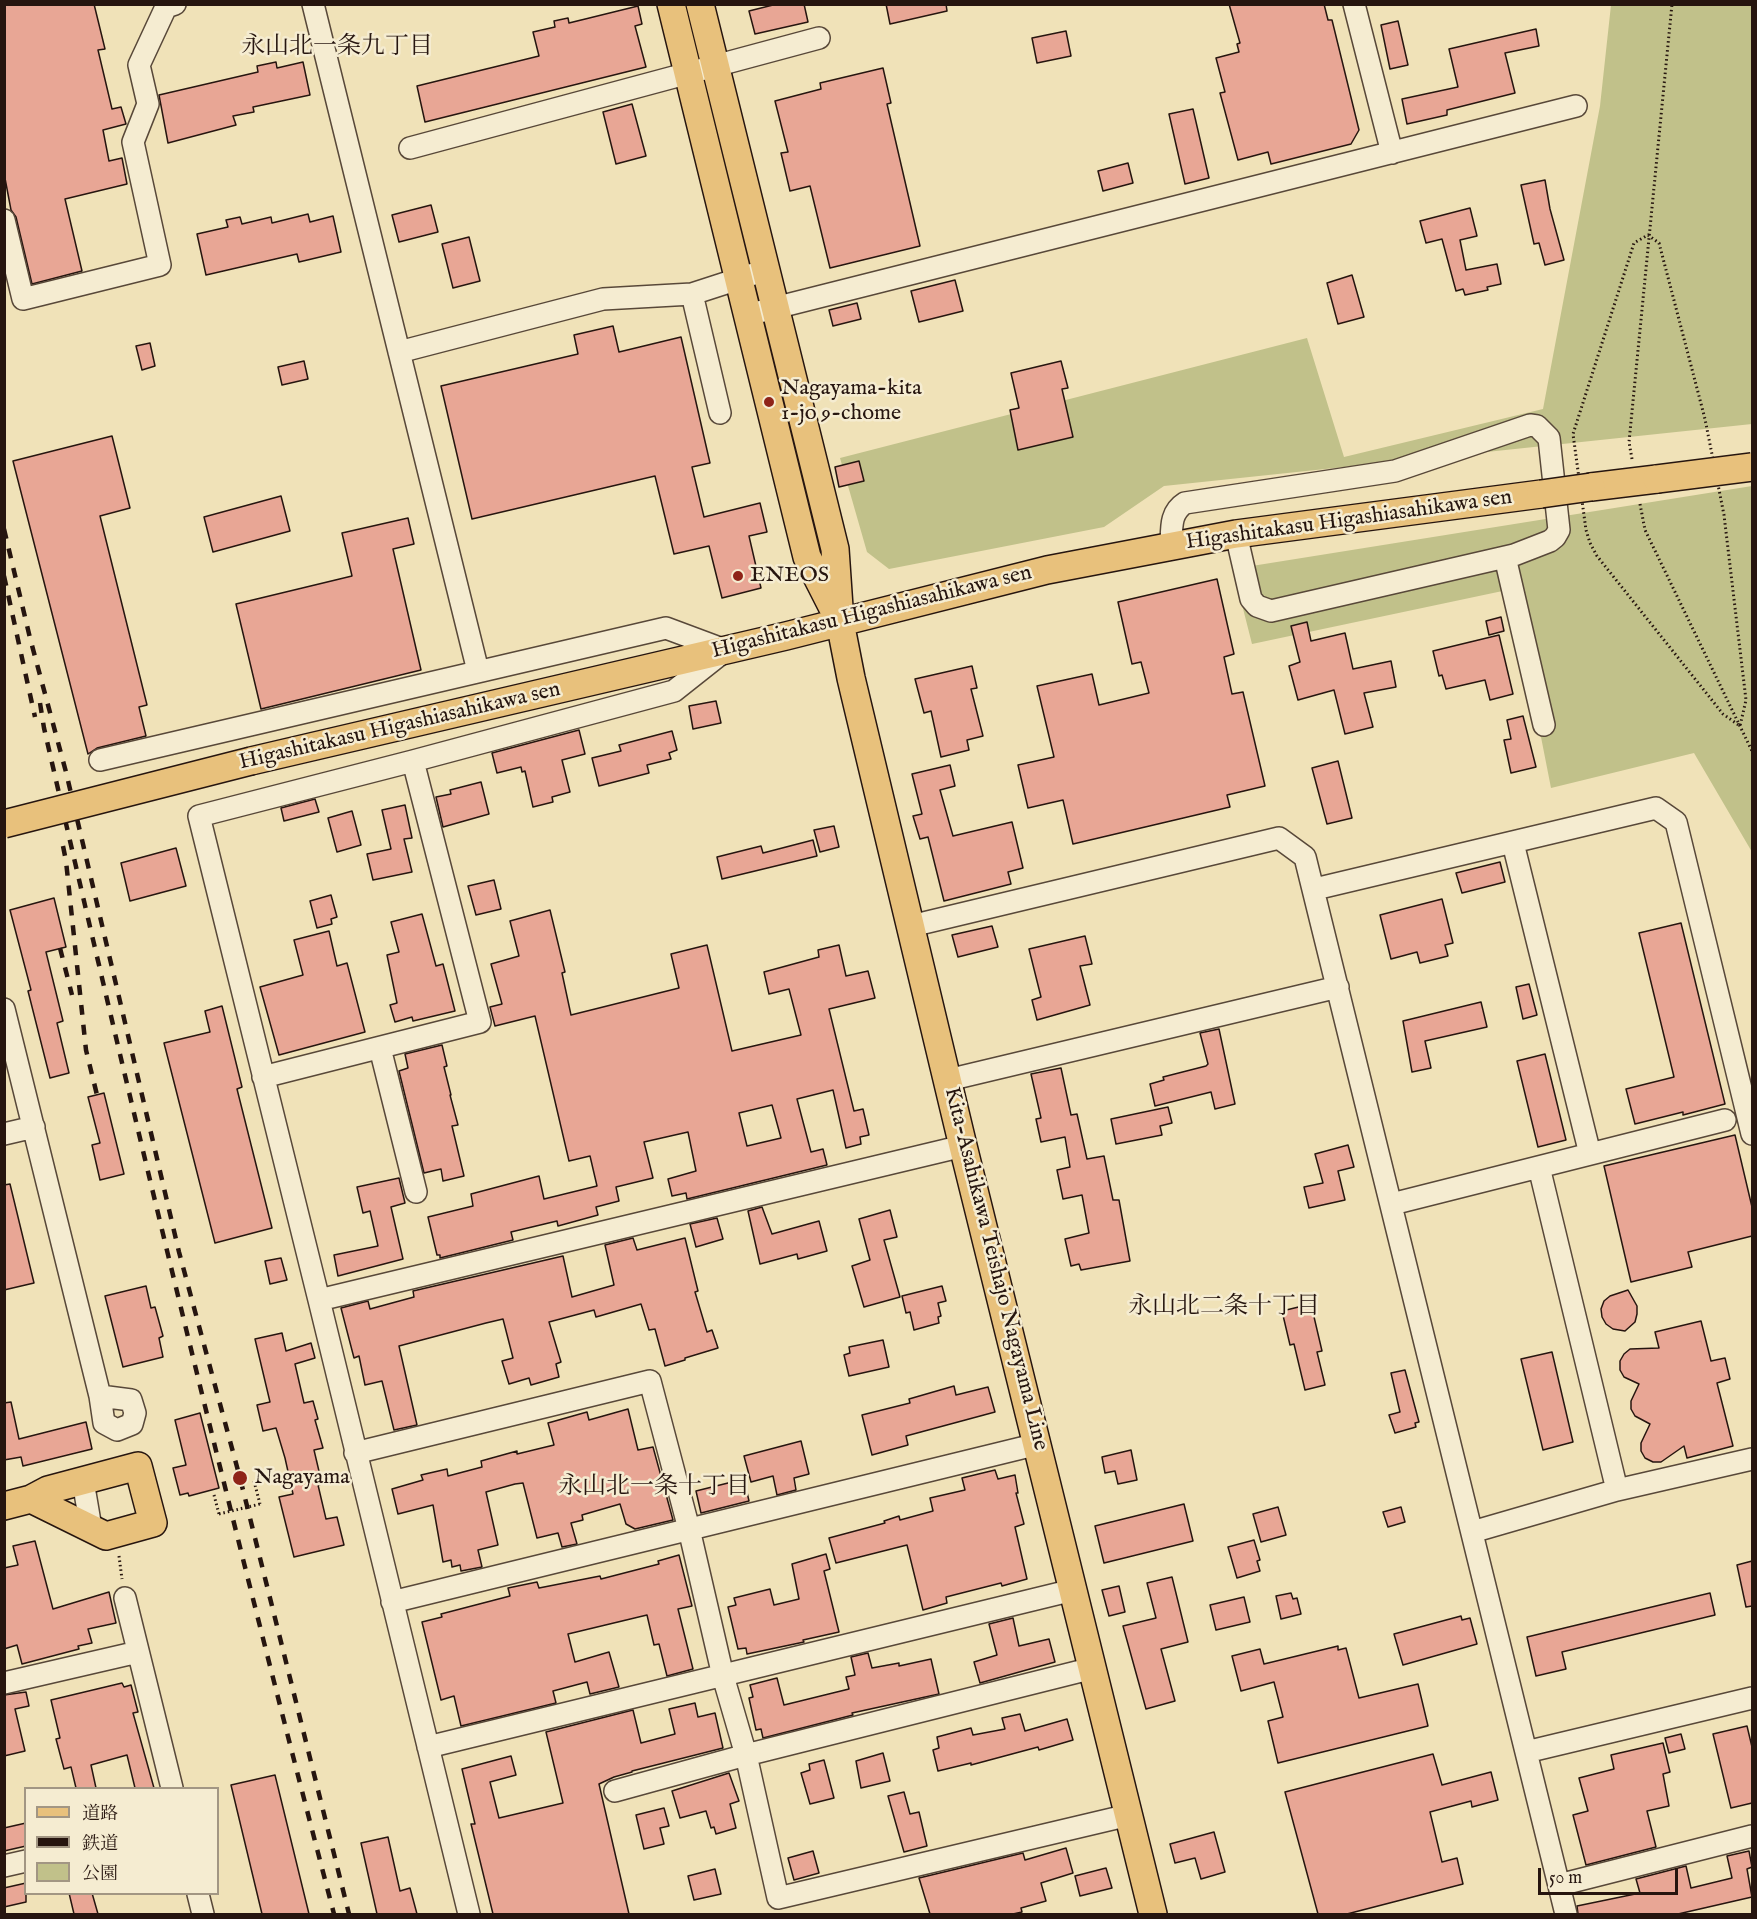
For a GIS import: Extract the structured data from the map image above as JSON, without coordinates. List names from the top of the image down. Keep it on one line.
{"streets":{"main road":["Higashitakasu Higashiasahikawa sen","Kita-Asahikawa Teishajo Nagayama Line"]},"crossings":[["Higashitakasu Higashiasahikawa sen","Kita-Asahikawa Teishajo Nagayama Line"]],"districts":["永山北一条九丁目","永山北二条十丁目","永山北一条十丁目"],"places":["Nagayama-kita 1-jo 9-chome","ENEOS","Nagayama"],"legend":["道路","鉄道","公園"],"scale_bar":"50 m"}
